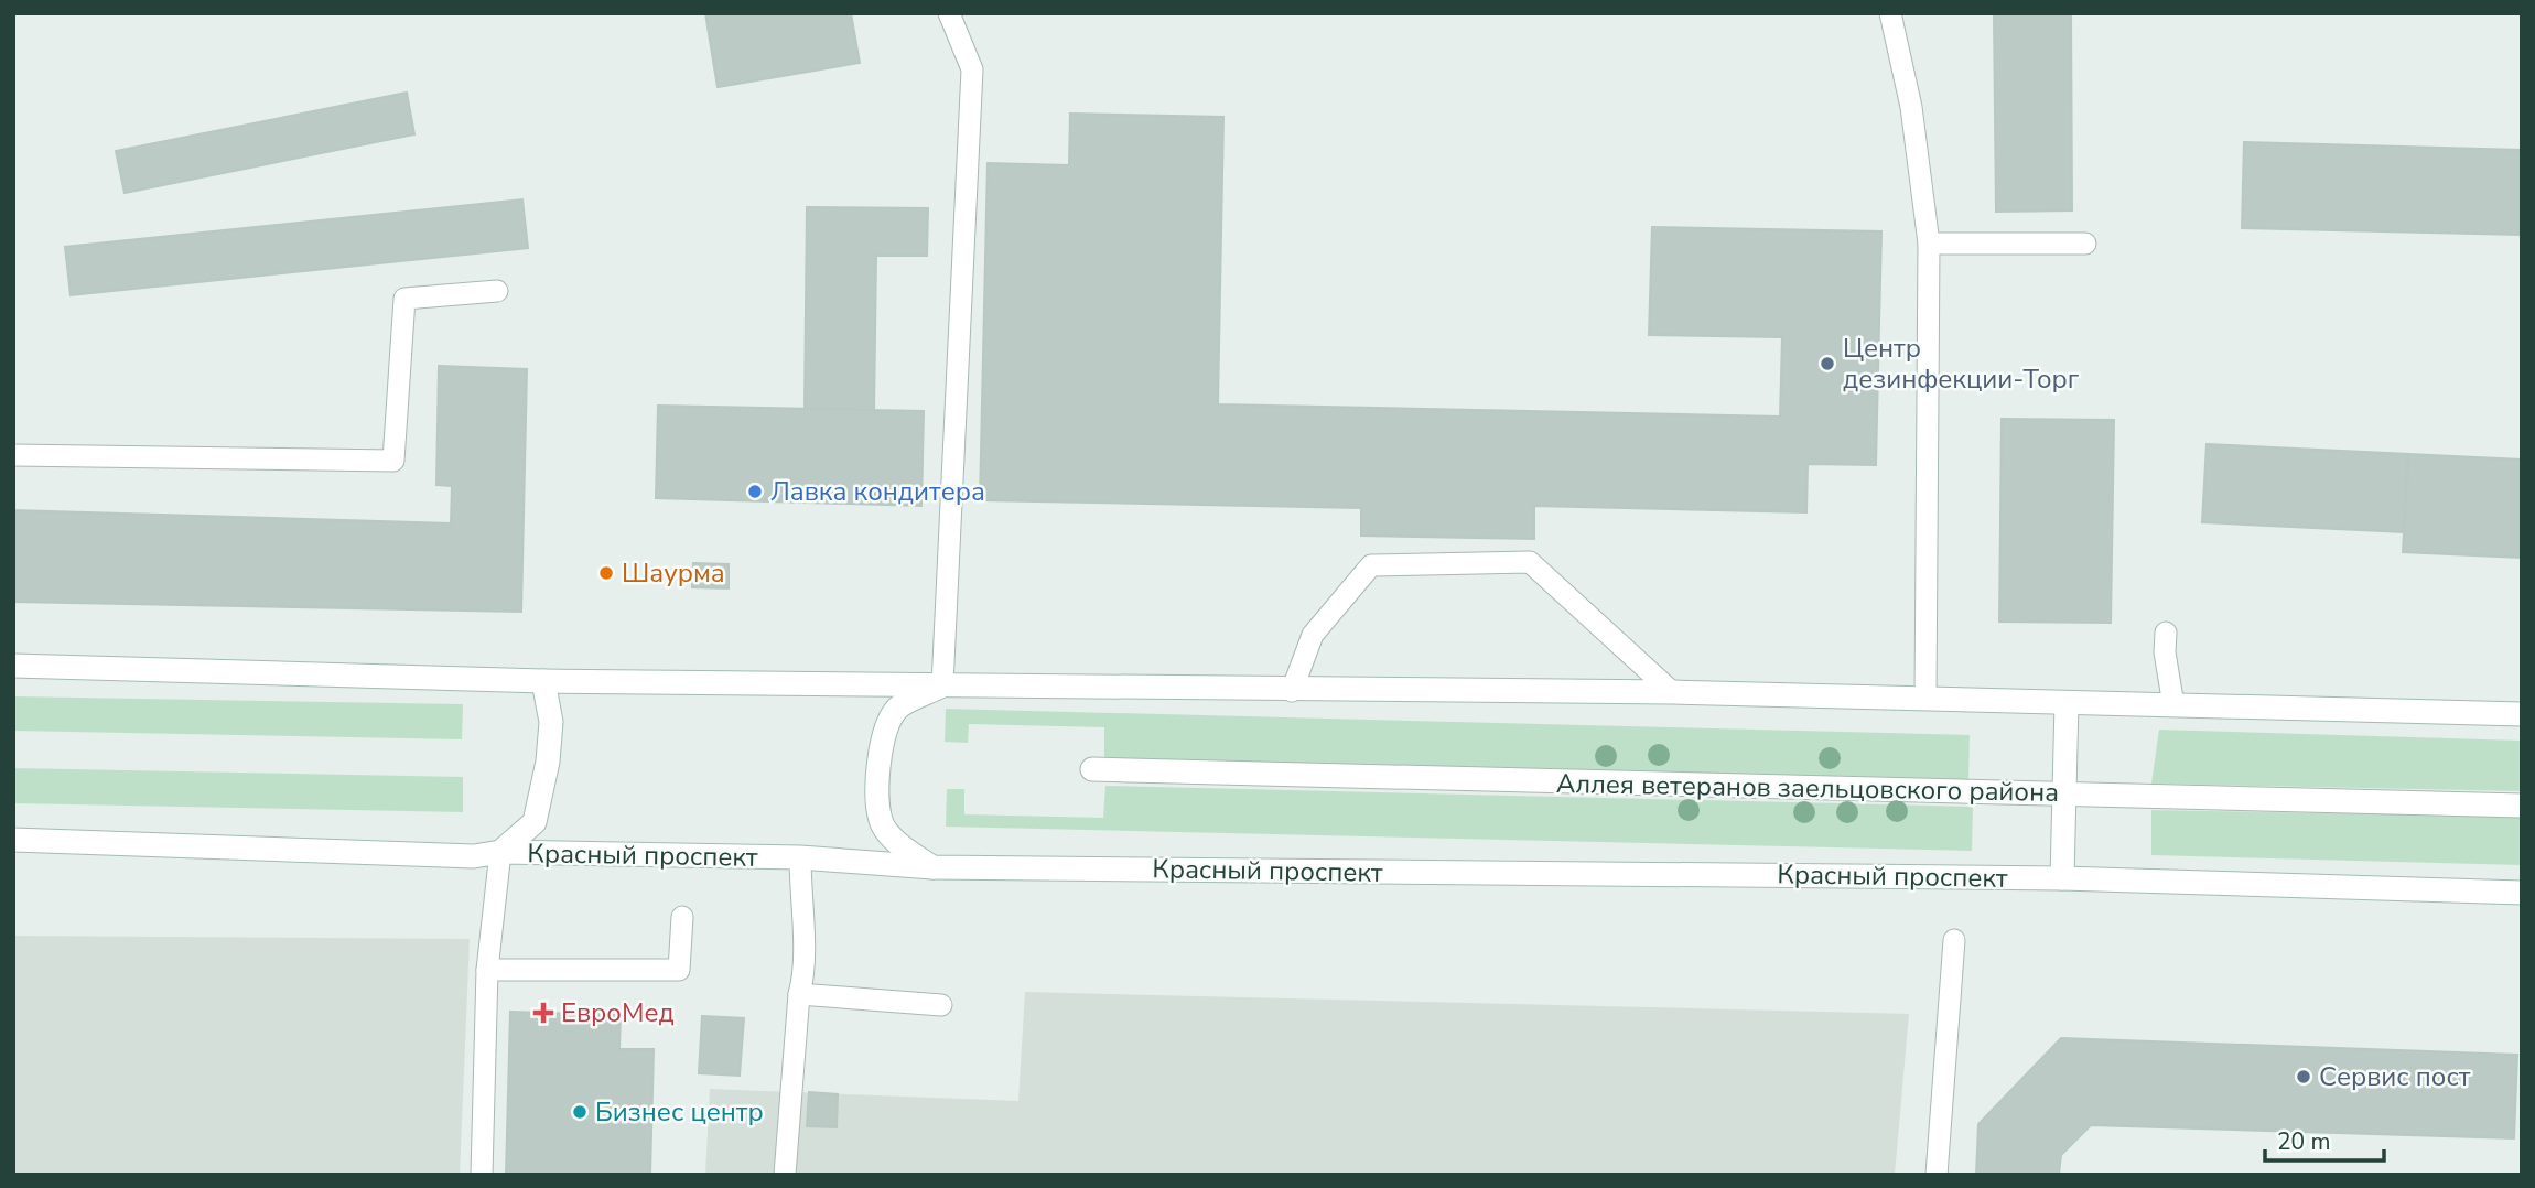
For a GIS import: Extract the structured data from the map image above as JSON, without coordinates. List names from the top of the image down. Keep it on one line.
{"streets":{"main road":["Аллея ветеранов заельцовского района","Красный проспект"]},"places":{"other":["Центр дезинфекции-Торг","Лавка кондитера","Шаурма","Сервис пост","Бизнес центр"],"health":["ЕвроМед"]},"scale_bar":"20 m"}
